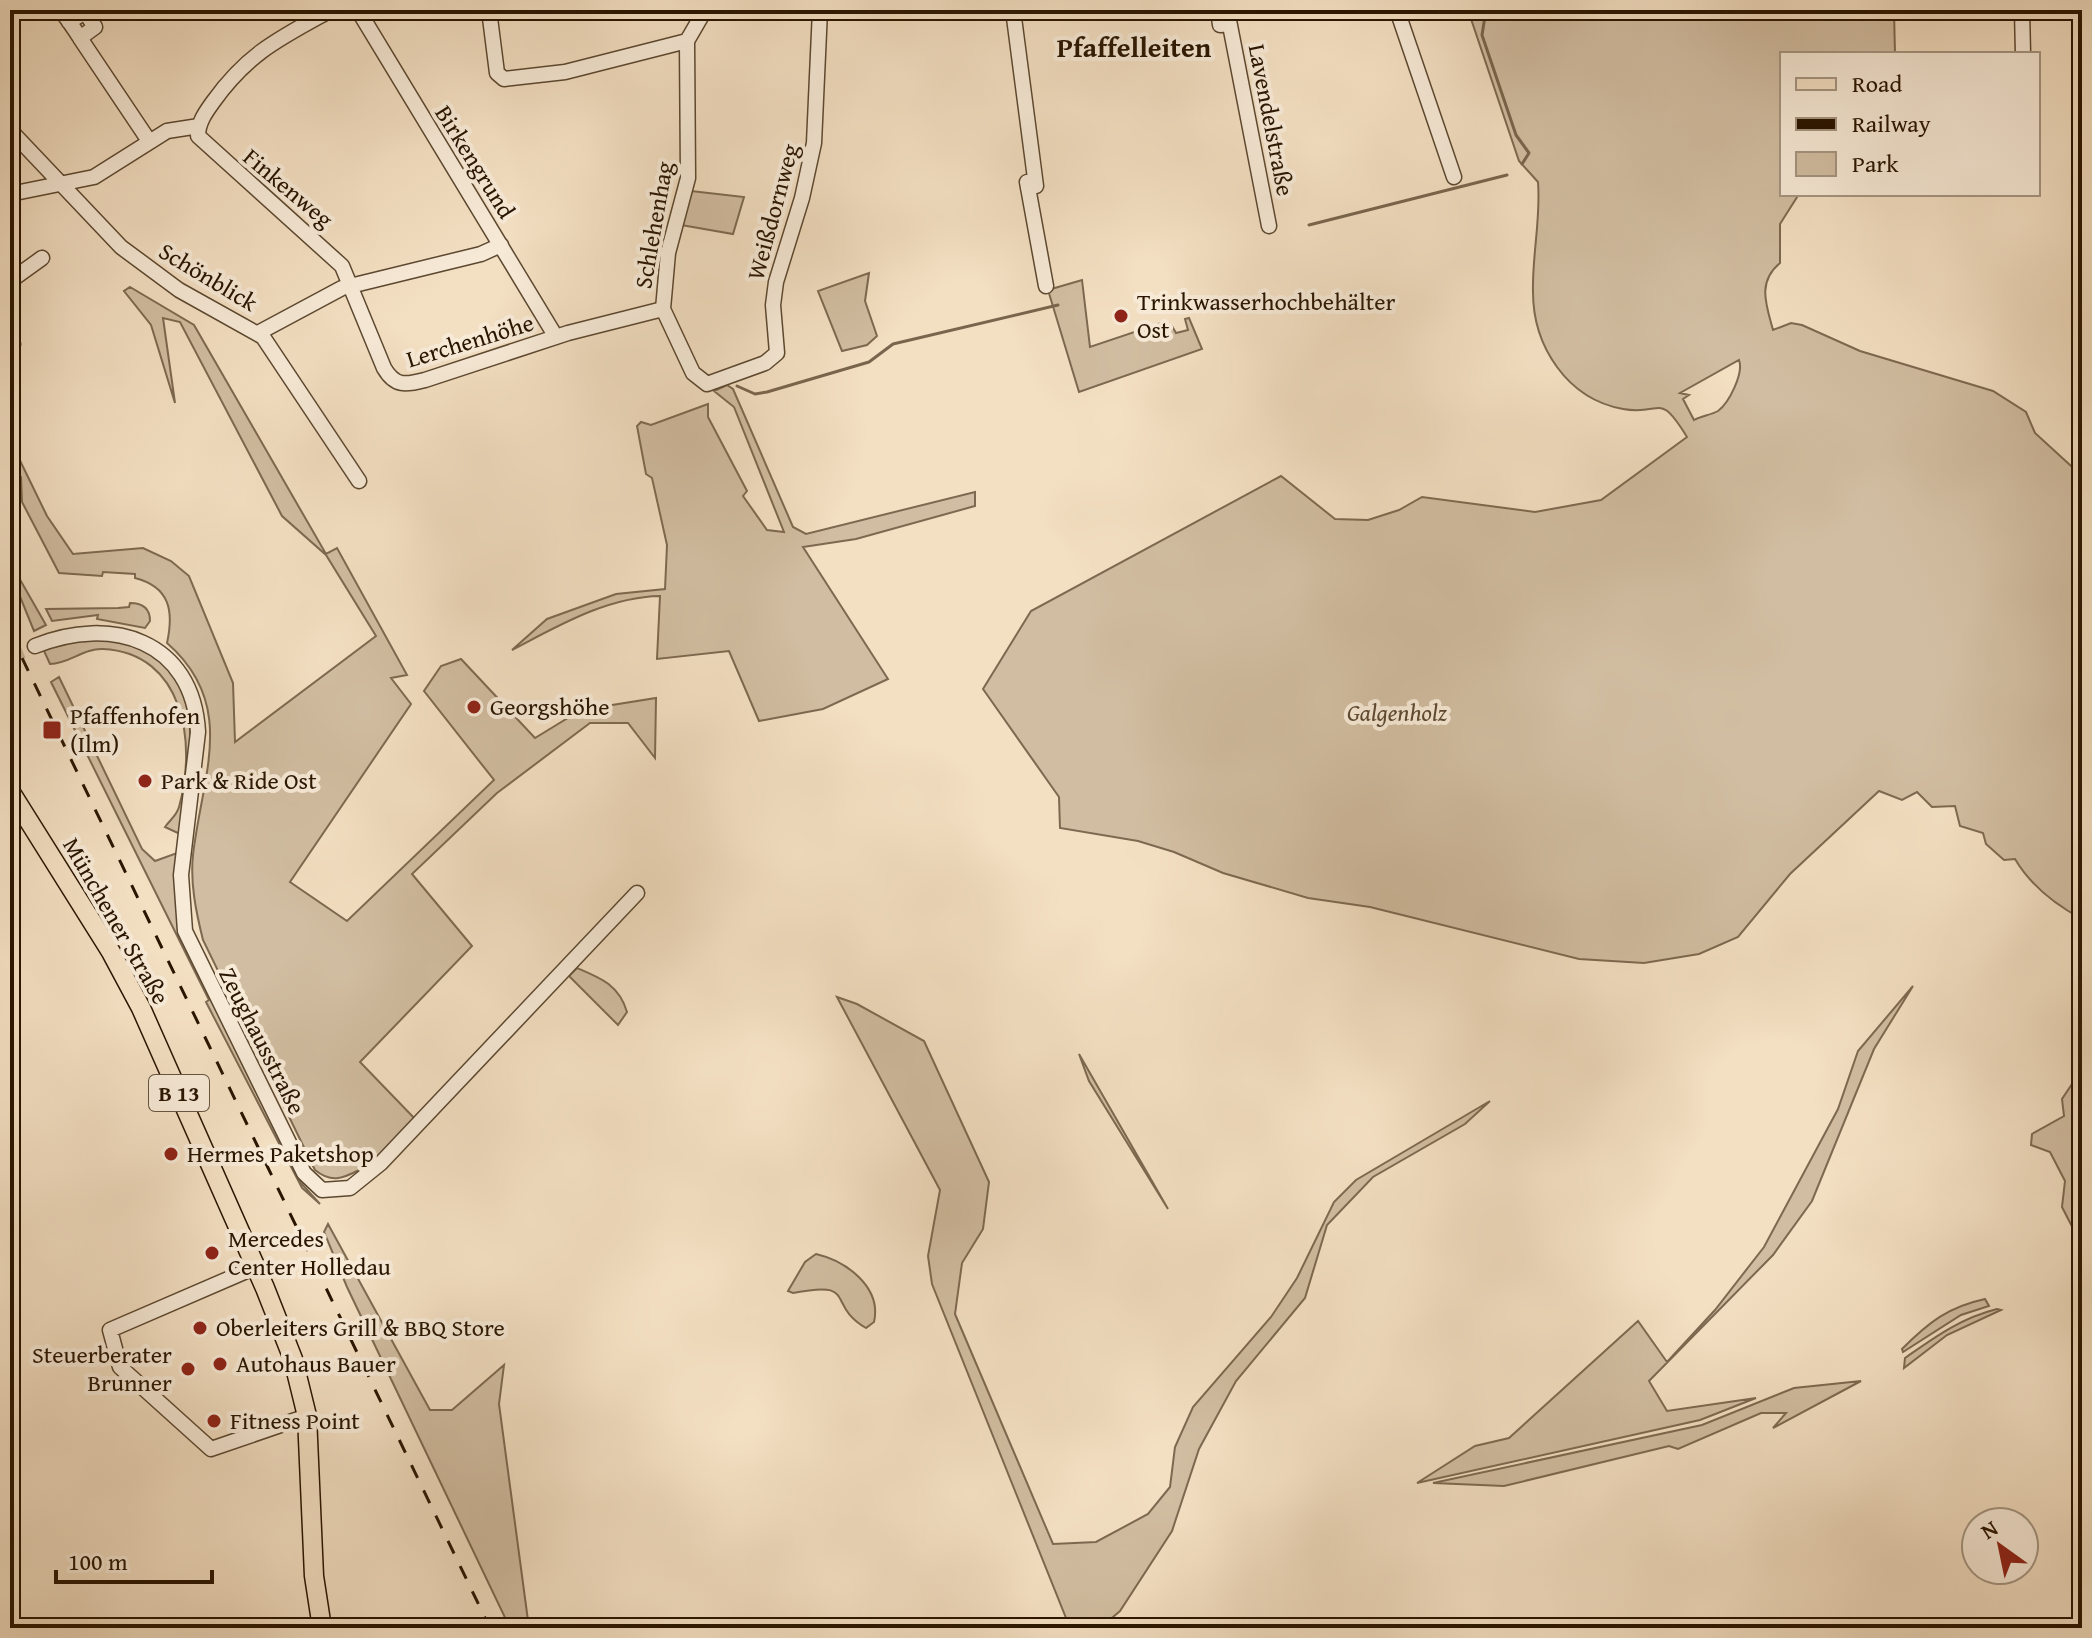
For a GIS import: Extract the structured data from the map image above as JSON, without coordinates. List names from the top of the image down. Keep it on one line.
{"streets":{"main road":["Münchener Straße","B 13"],"street":["Lavendelstraße","Birkengrund","Finkenweg","Weißdornweg","Schlehenhag","Schönblick","Lerchenhöhe","Zeughausstraße"]},"crossings":[["Birkengrund","Lerchenhöhe"],["Finkenweg","Lerchenhöhe"],["Weißdornweg","Schlehenhag"],["Schlehenhag","Lerchenhöhe"]],"districts":["Pfaffelleiten"],"parks":["Galgenholz"],"places":{"other":["Trinkwasserhochbehälter Ost","Georgshöhe","Park & Ride Ost","Hermes Paketshop","Mercedes Center Holledau","Oberleiters Grill & BBQ Store","Autohaus Bauer","Steuerberater Brunner","Fitness Point"],"transit":["Pfaffenhofen (Ilm)"]},"legend":["Road","Railway","Park"],"scale_bar":"100 m","north":"top left"}
